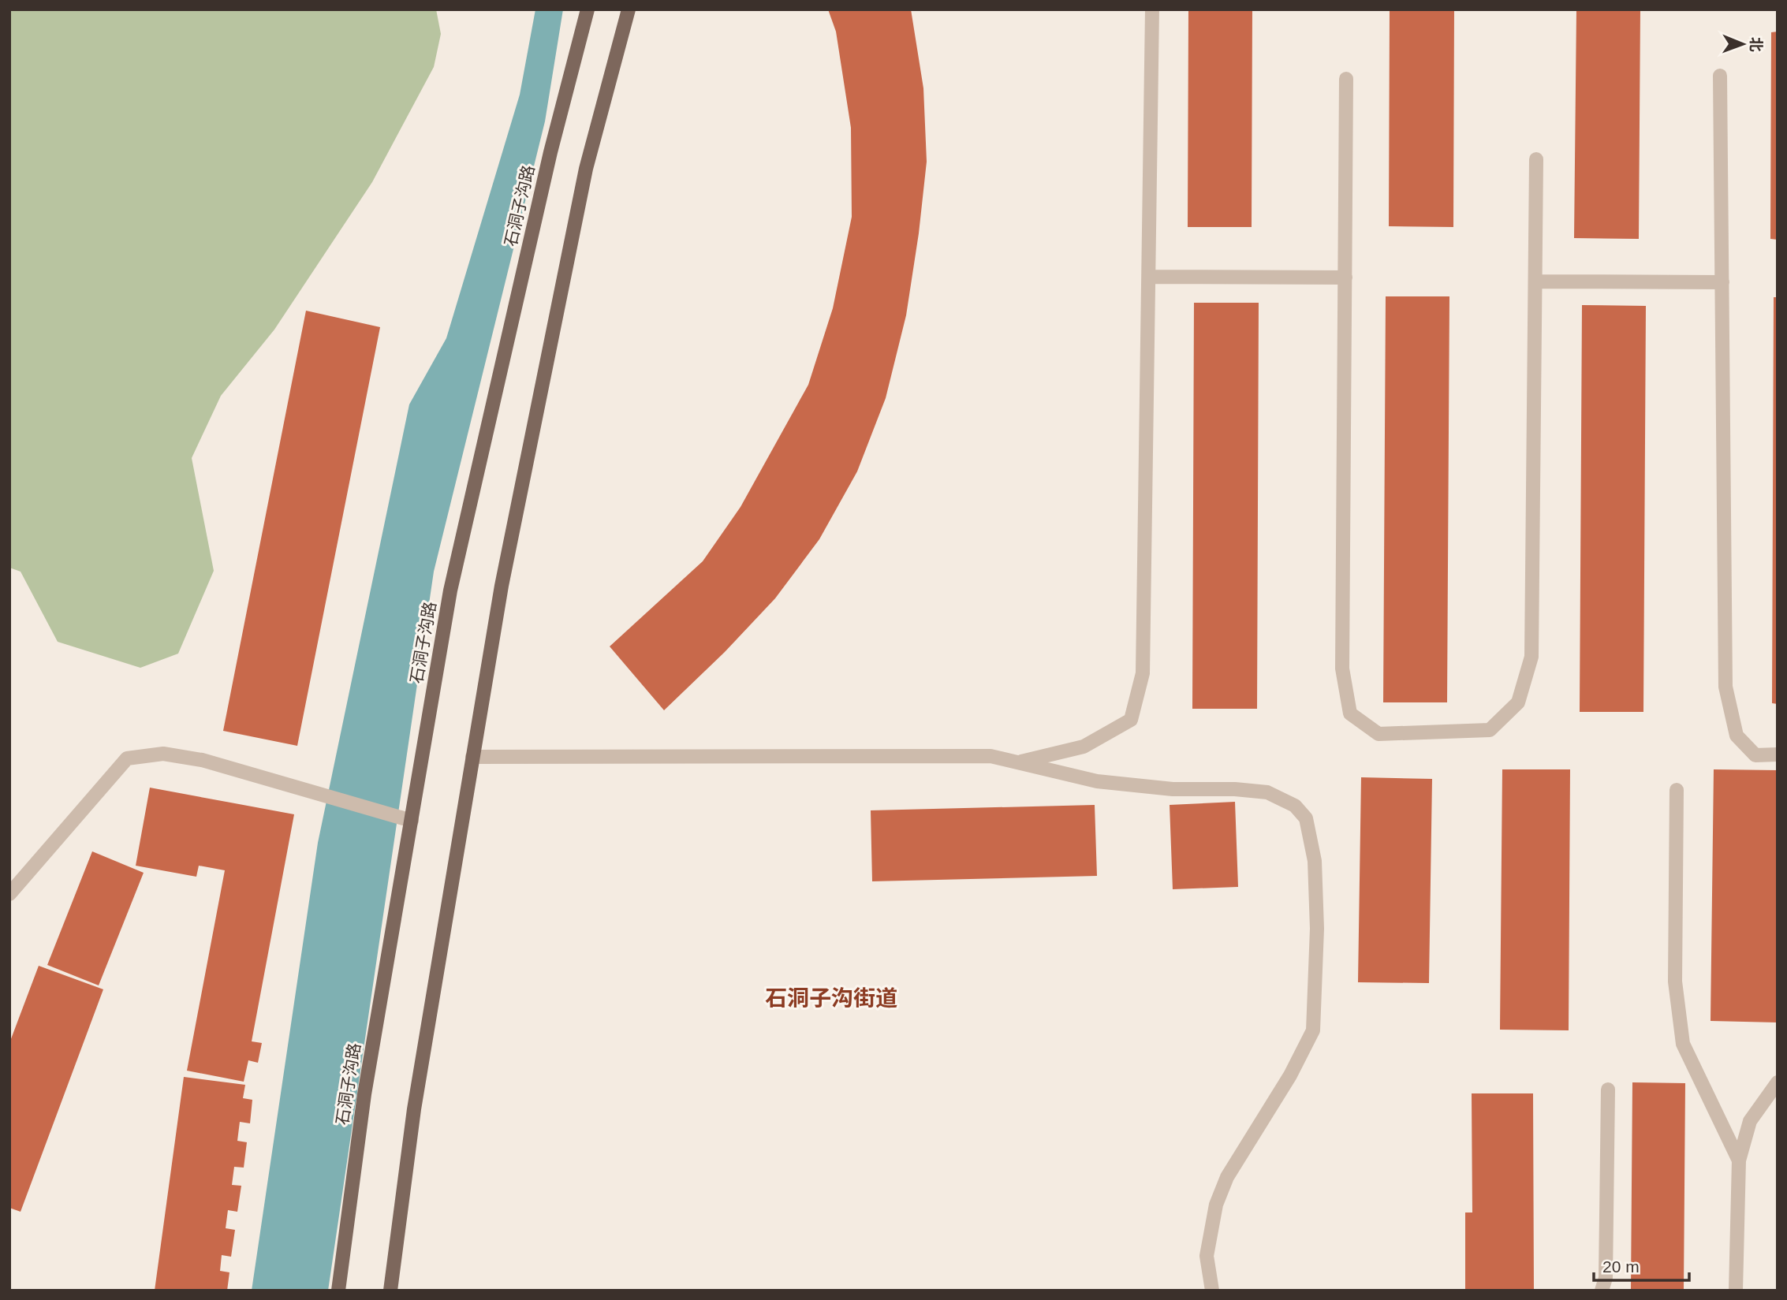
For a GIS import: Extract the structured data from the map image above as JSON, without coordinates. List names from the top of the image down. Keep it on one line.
{"streets":{"main road":["石洞子沟路"]},"districts":["石洞子沟街道"],"scale_bar":"20 m","north":"right"}
